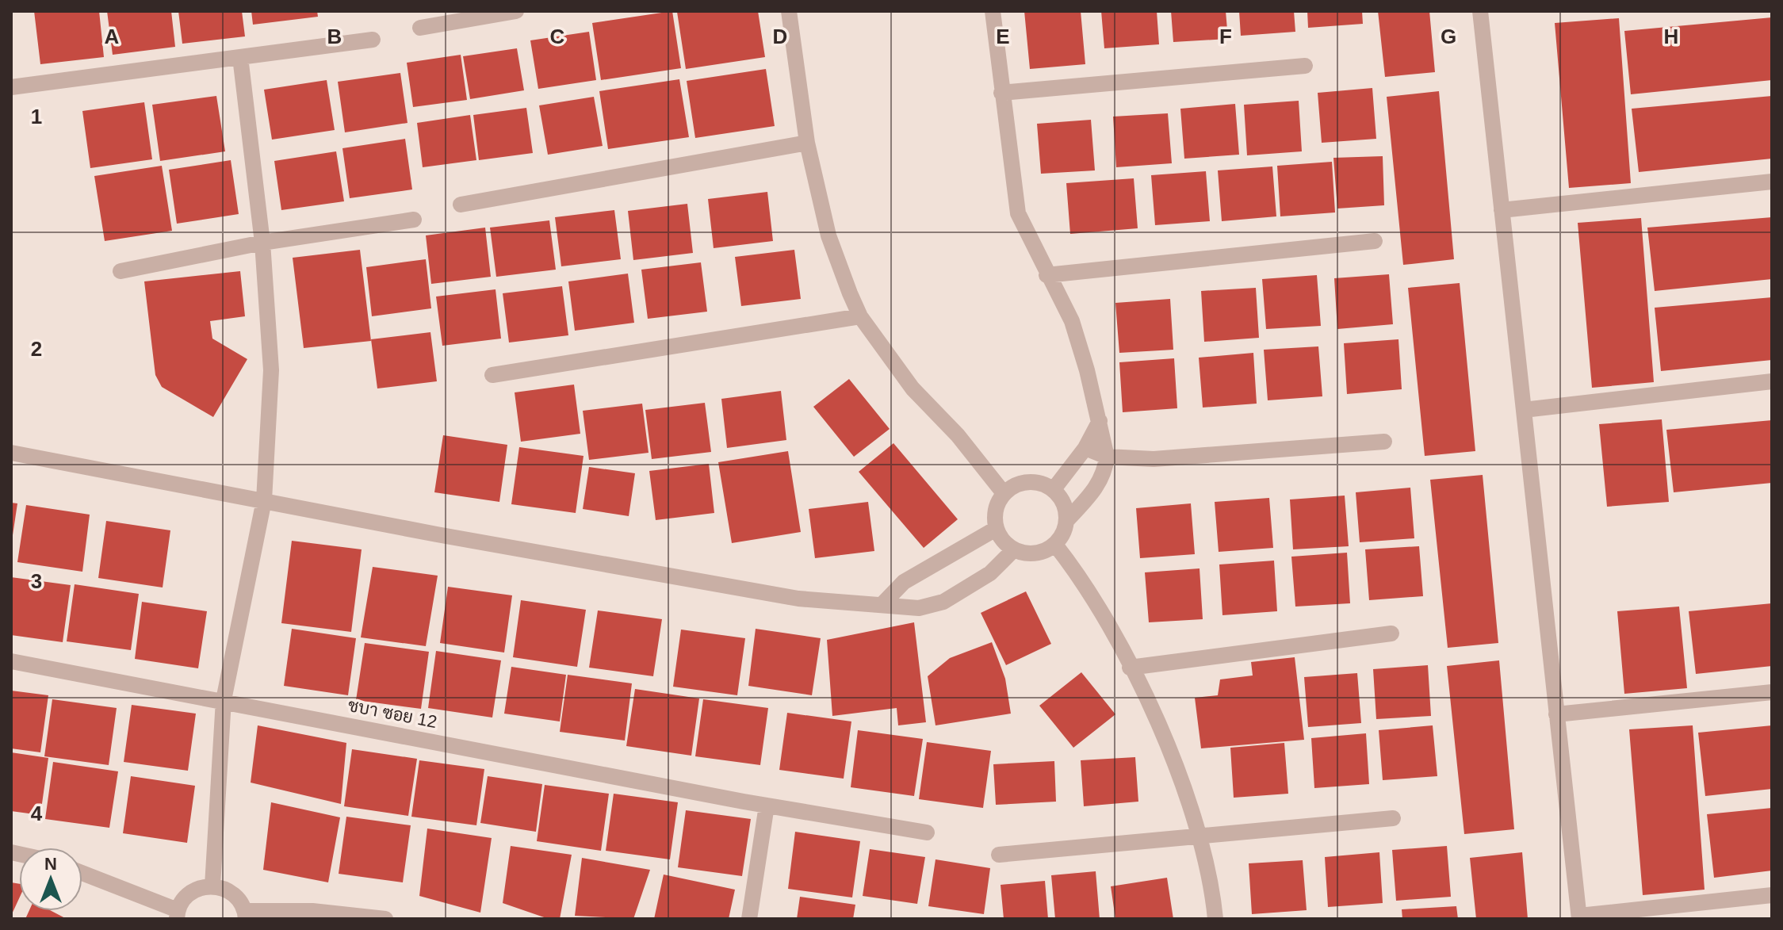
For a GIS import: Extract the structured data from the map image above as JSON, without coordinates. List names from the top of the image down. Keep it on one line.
{"streets":{"street":["ชบา ซอย 12"]},"north":"top","grid":{"columns":["A","B","C","D","E","F","G","H"],"rows":["1","2","3","4"]}}
